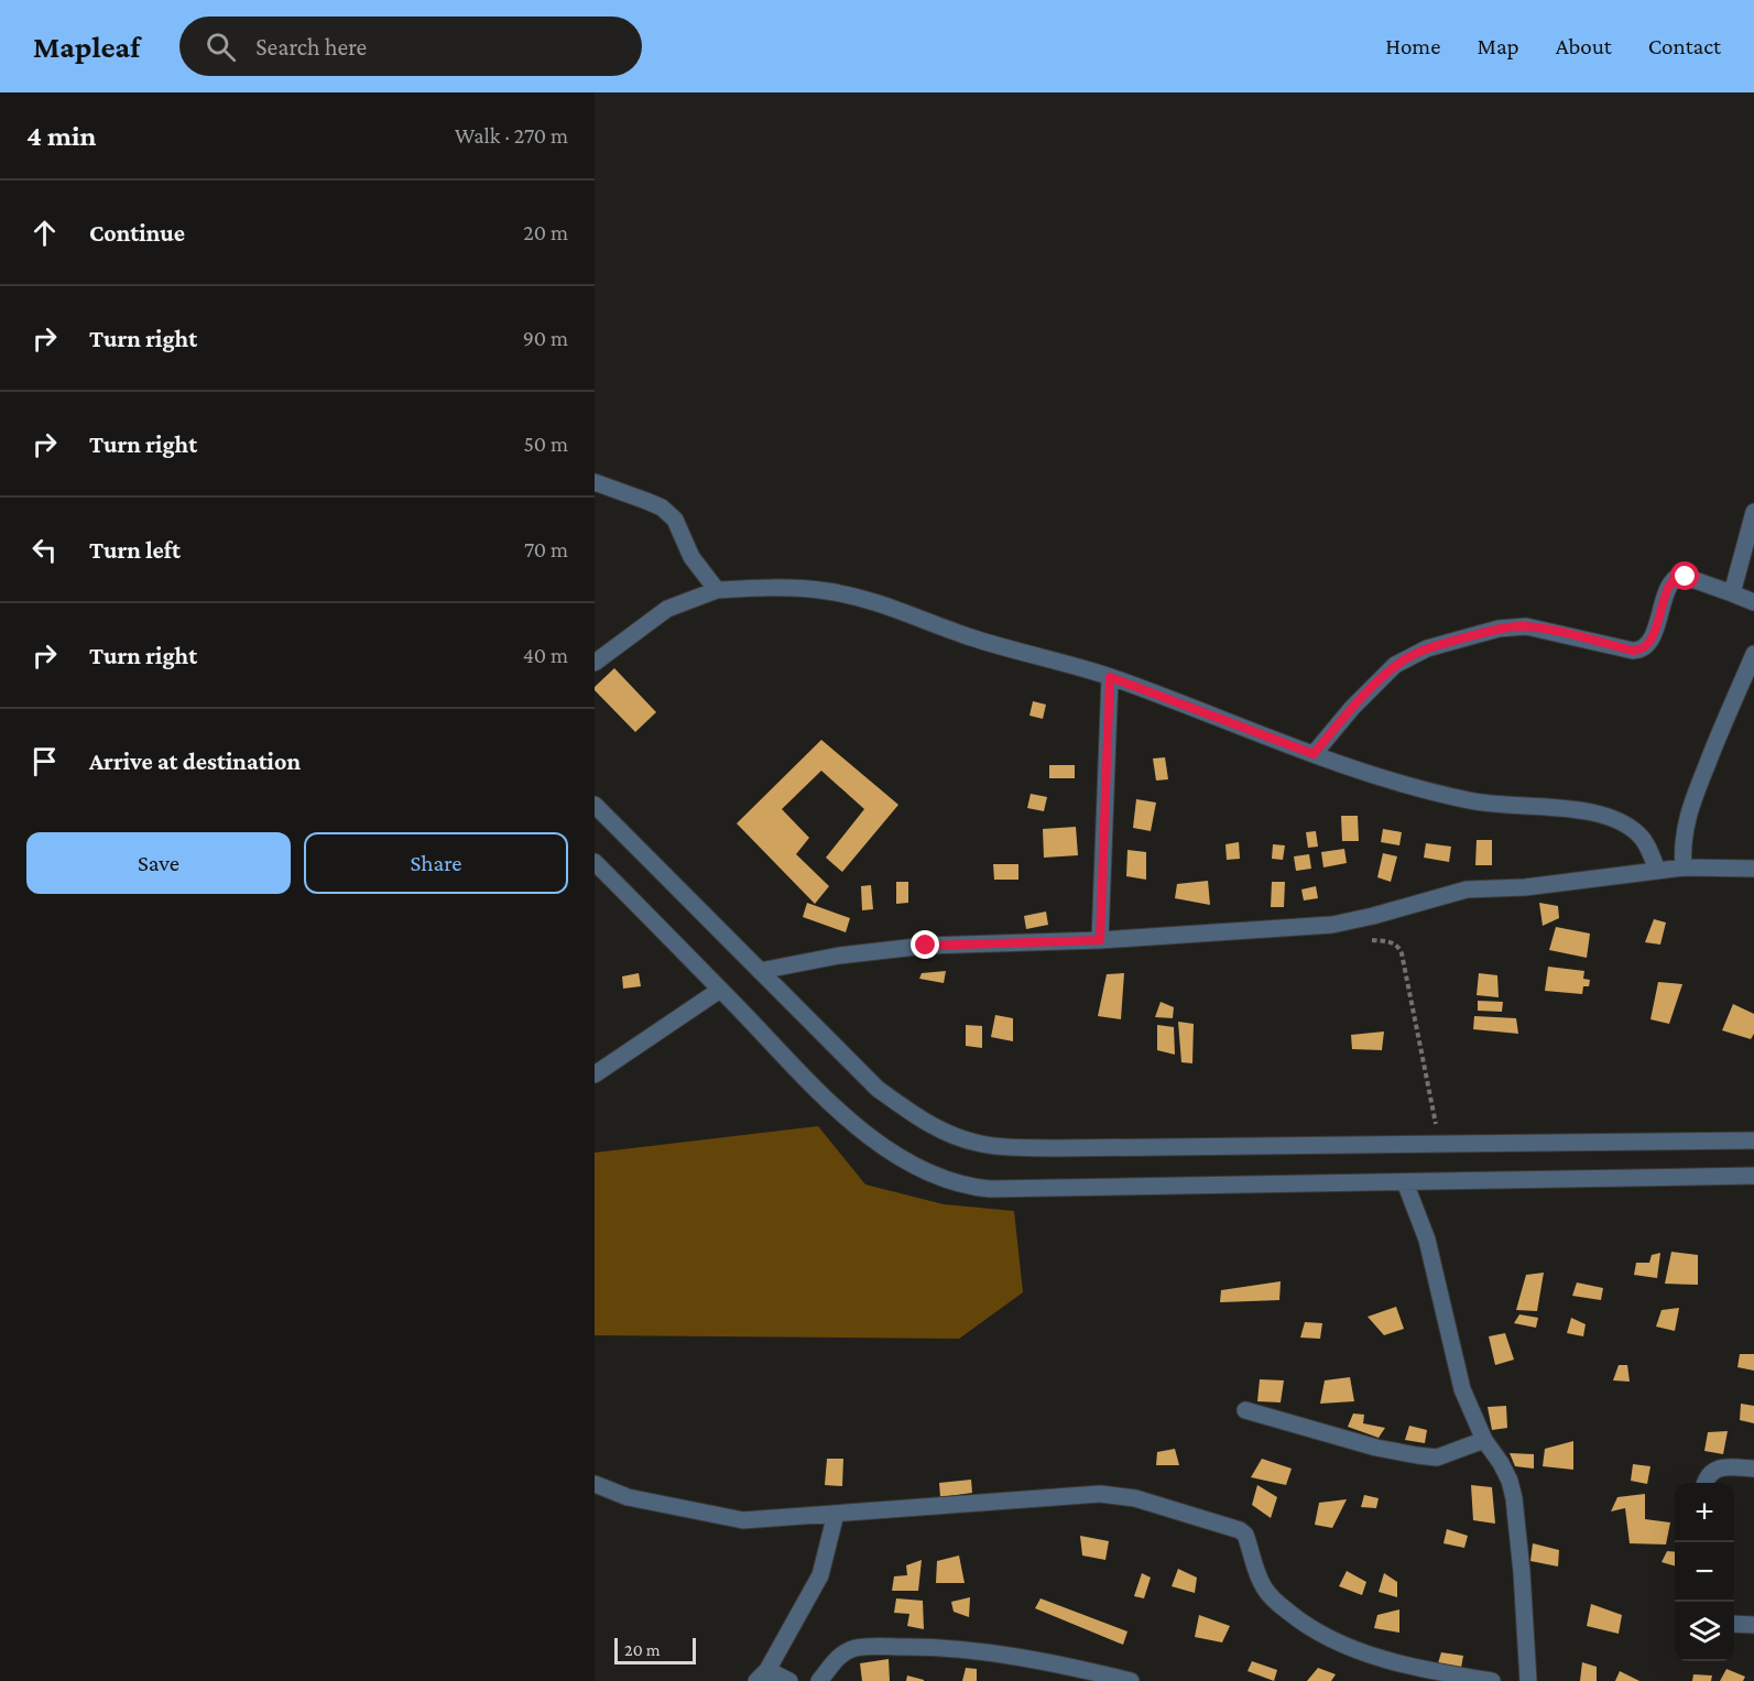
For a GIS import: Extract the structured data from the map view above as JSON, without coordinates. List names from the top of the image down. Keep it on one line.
{"scale_bar":"20 m","page":{"header":"Mapleaf","search":"Search here","nav":["Home","Map","About","Contact"],"heading":["4 min","Walk · 270 m"],"list":[["Continue","20 m"],["Turn right","90 m"],["Turn right","50 m"],["Turn left","70 m"],["Turn right","40 m"],"Arrive at destination"],"buttons":["Save","Share"],"map_buttons":["+","−"],"scale":"20 m"}}
